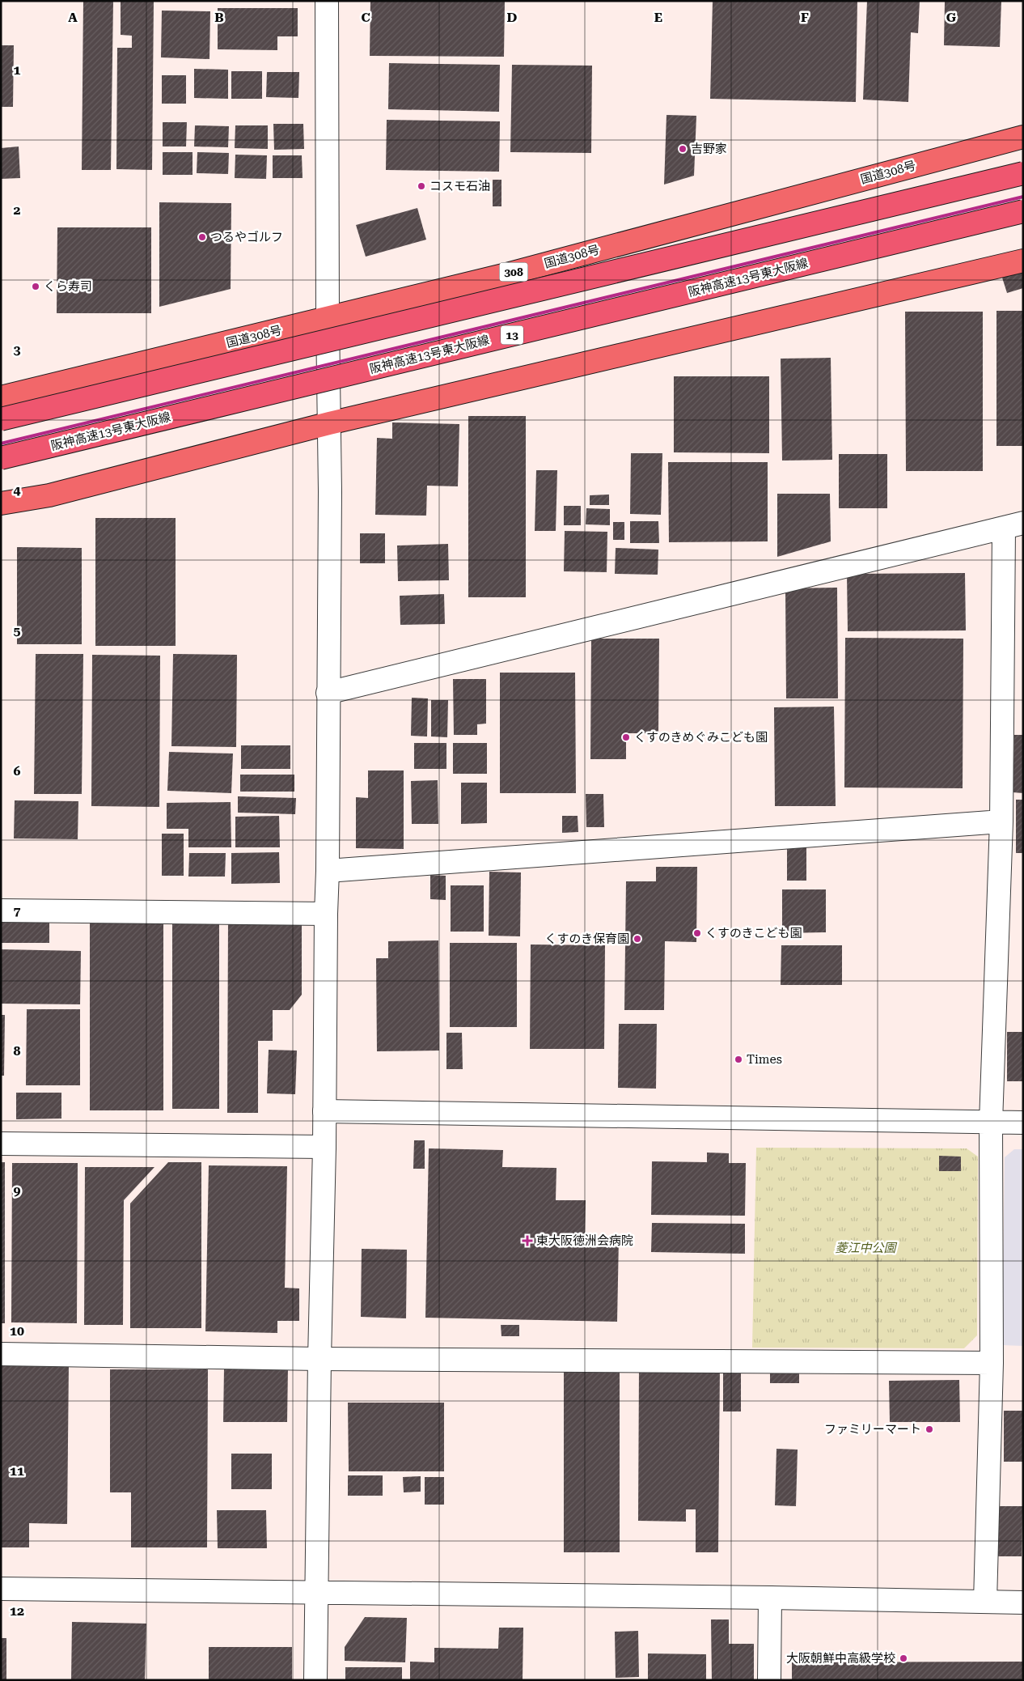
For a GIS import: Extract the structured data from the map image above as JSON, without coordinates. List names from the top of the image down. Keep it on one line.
{"streets":{"highway":["国道308号","308","阪神高速13号東大阪線","13"]},"parks":["菱江中公園"],"places":{"other":["吉野家","コスモ石油","つるやゴルフ","くら寿司","くすのきめぐみこども園","くすのきこども園","くすのき保育園","Times","ファミリーマート","大阪朝鮮中高級学校"],"health":["東大阪徳洲会病院"]},"grid":{"columns":["A","B","C","D","E","F","G"],"rows":["1","2","3","4","5","6","7","8","9","10","11","12"]}}
